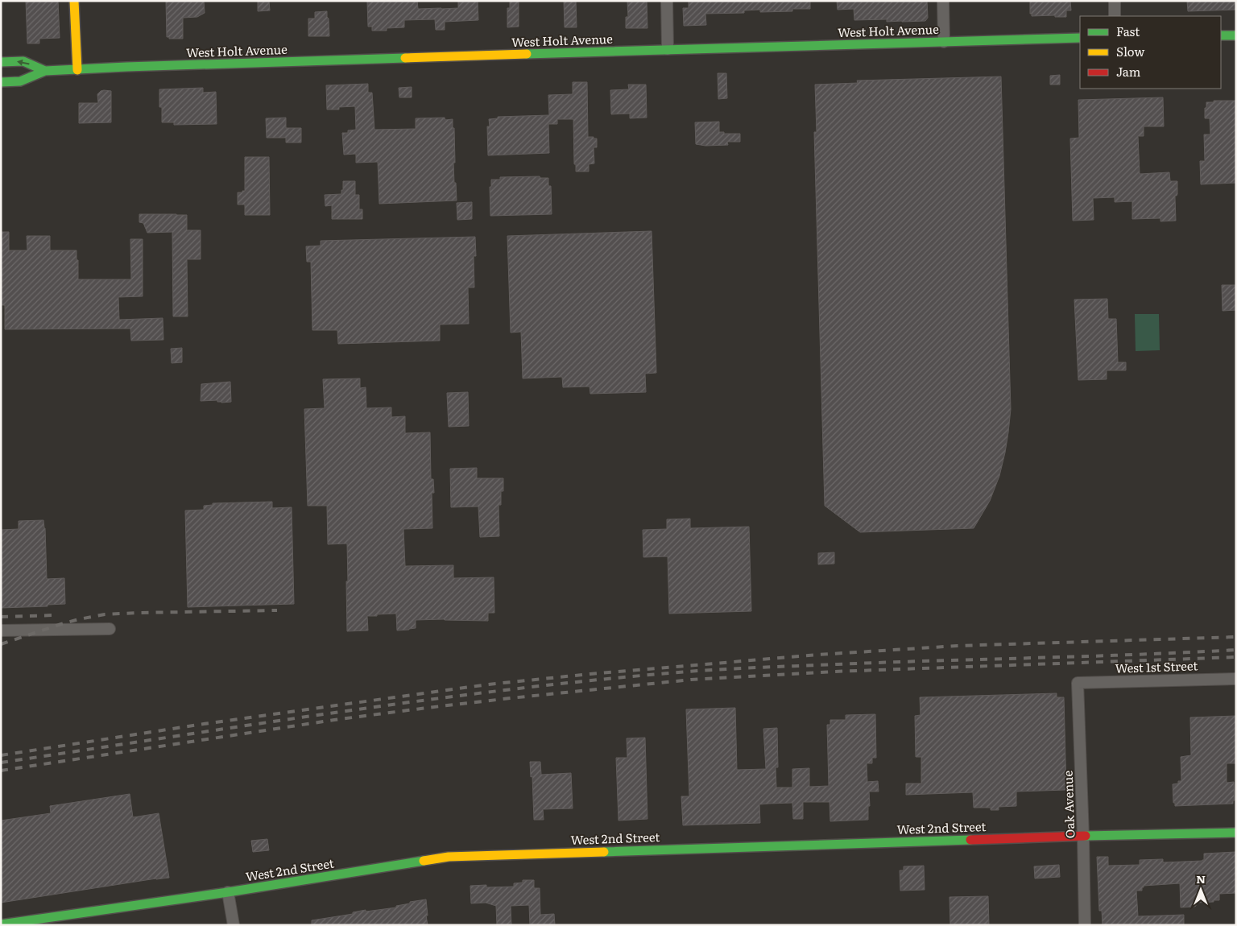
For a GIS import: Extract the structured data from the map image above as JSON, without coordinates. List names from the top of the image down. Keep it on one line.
{"streets":{"street":["West Holt Avenue","West 1st Street","Oak Avenue","West 2nd Street"]},"crossings":[["West 1st Street","Oak Avenue"],["Oak Avenue","West 2nd Street"]],"legend":["Fast","Slow","Jam"],"north":"top"}
